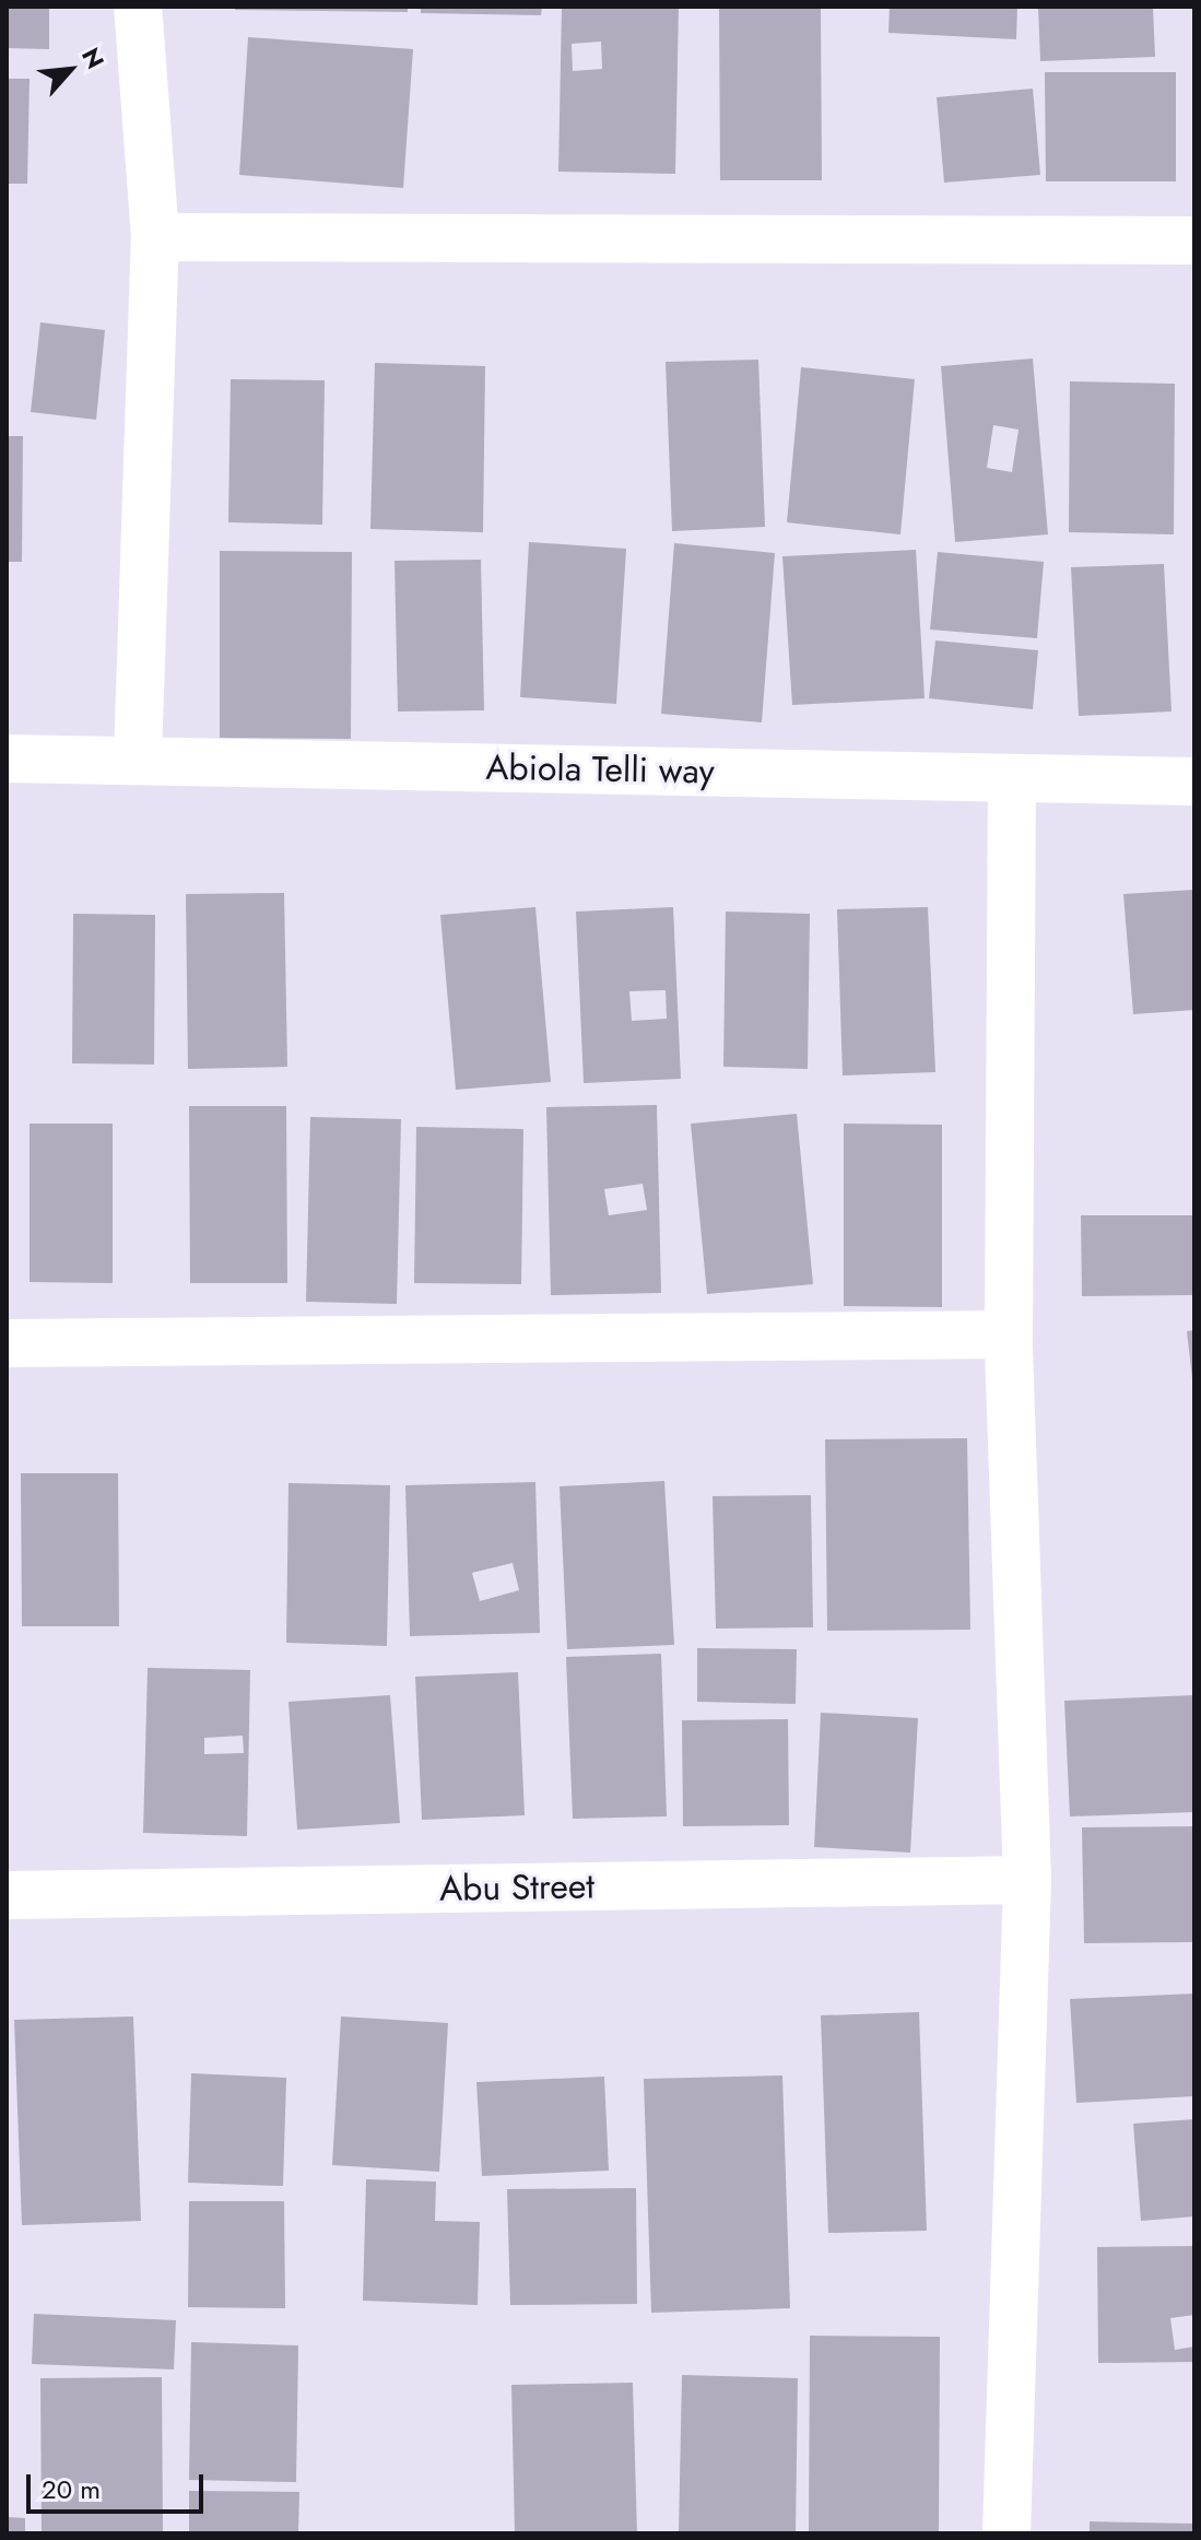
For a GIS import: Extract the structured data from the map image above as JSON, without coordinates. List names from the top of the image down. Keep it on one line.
{"streets":{"street":["Abiola Telli way","Abu Street"]},"scale_bar":"20 m","north":"top right"}
